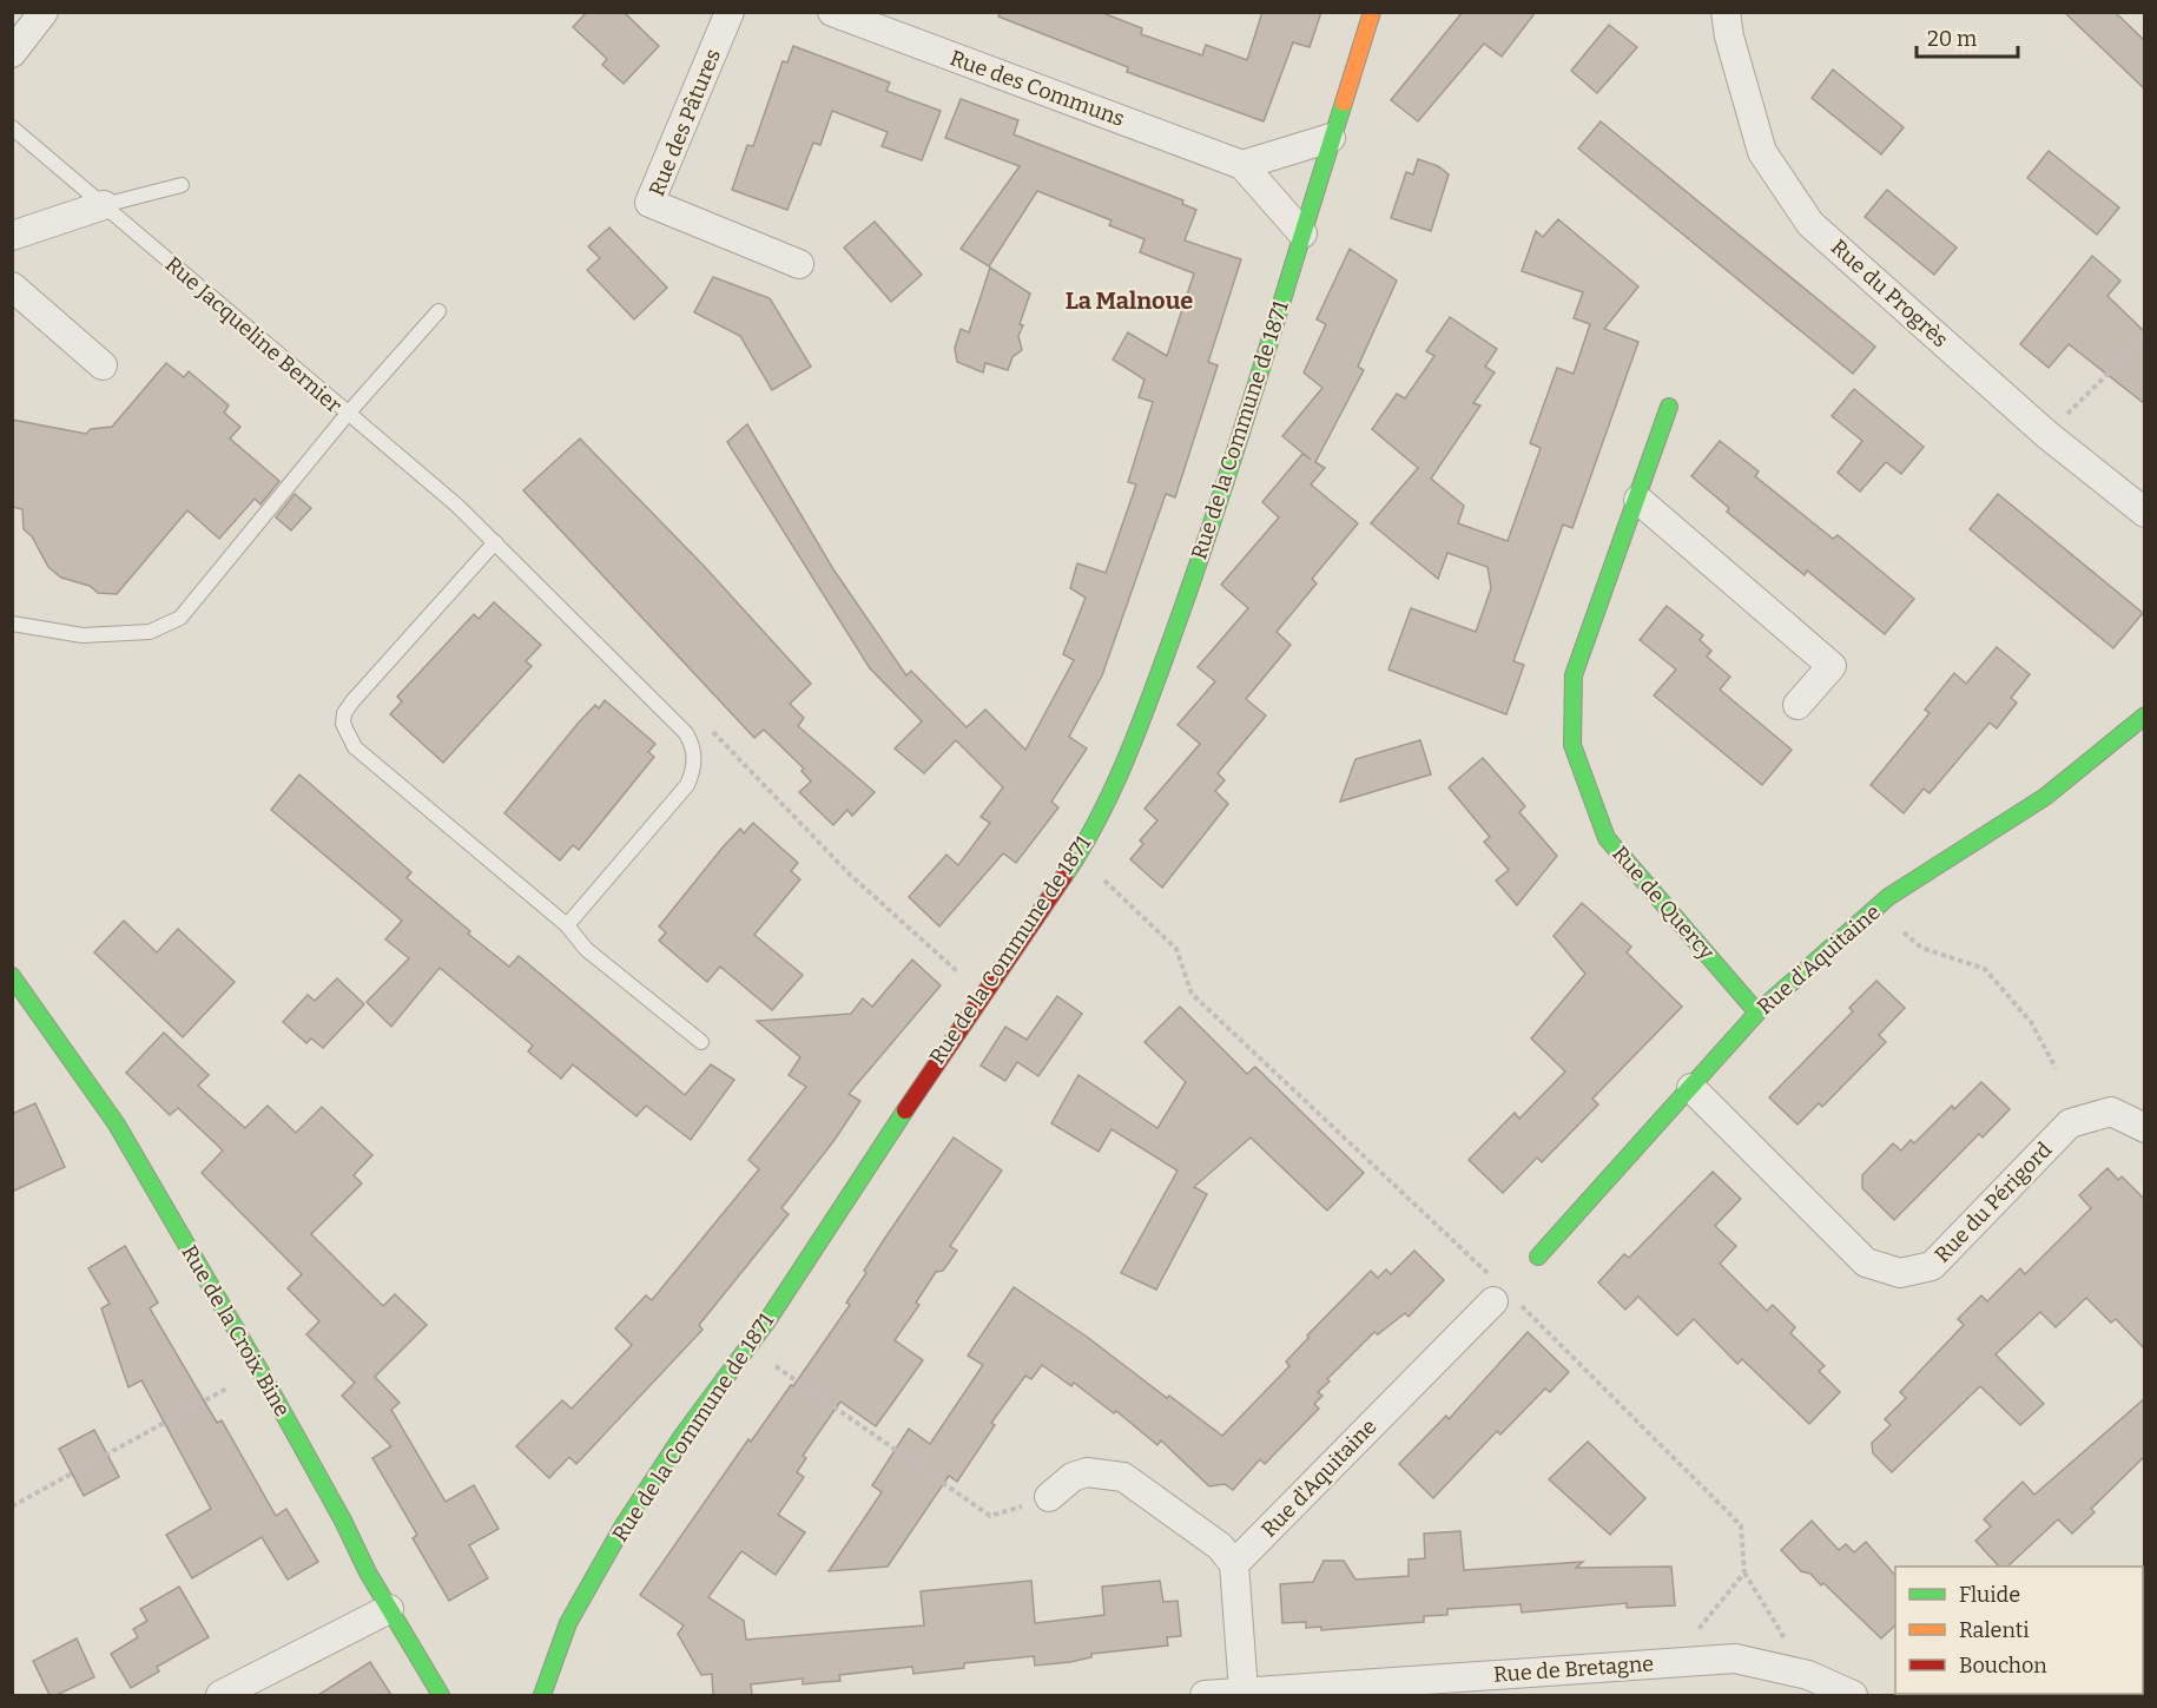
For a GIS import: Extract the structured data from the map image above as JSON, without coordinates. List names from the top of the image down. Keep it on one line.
{"streets":{"street":["Rue des Communs","Rue des Pâtures","Rue du Progrès","Rue de la Commune de 1871","Rue de Quercy","Rue d'Aquitaine","Rue du Périgord","Rue de la Croix Bine","Rue de Bretagne"],"lane":["Rue Jacqueline Bernier"]},"crossings":[["Rue des Communs","Rue de la Commune de 1871"],["Rue de Quercy","Rue d'Aquitaine"],["Rue d'Aquitaine","Rue du Périgord"]],"districts":["La Malnoue"],"legend":["Fluide","Ralenti","Bouchon"],"scale_bar":"20 m"}
